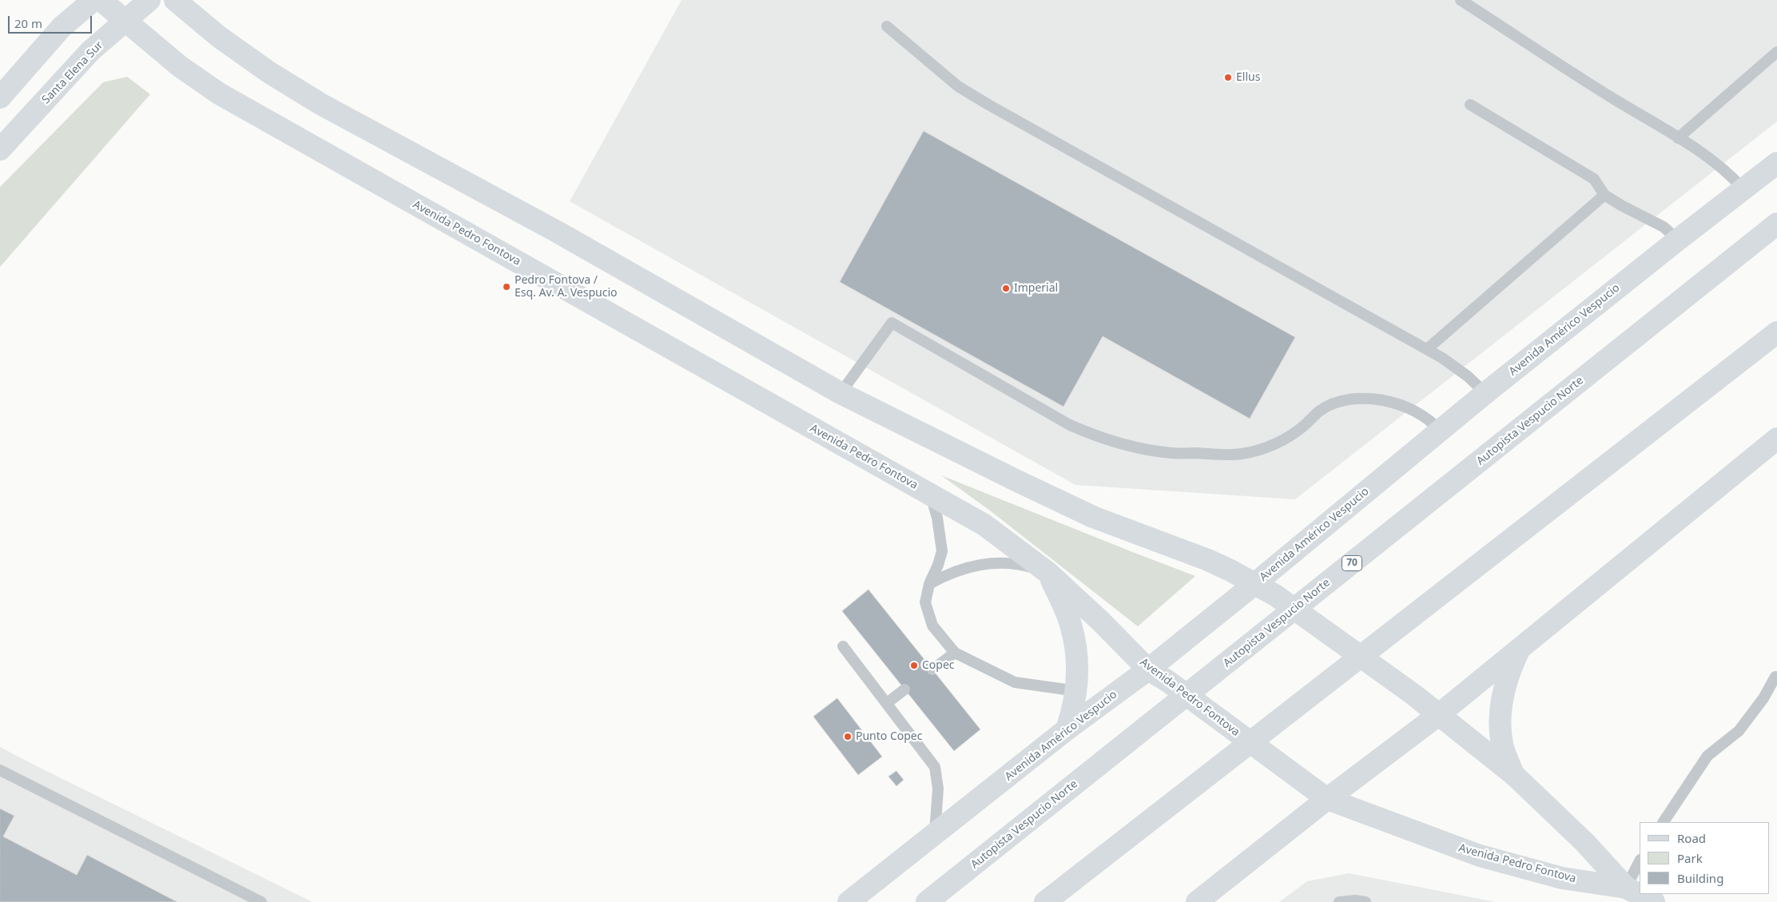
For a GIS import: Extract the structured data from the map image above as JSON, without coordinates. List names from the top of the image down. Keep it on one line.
{"streets":{"main road":["Santa Elena Sur","Avenida Pedro Fontova","Avenida Américo Vespucio","Autopista Vespucio Norte","70"]},"crossings":[["Santa Elena Sur","Avenida Pedro Fontova"],["Avenida Pedro Fontova","Avenida Américo Vespucio"]],"places":["Ellus","Pedro Fontova / Esq. Av. A. Vespucio","Imperial","Copec","Punto Copec"],"legend":["Road","Park","Building"],"scale_bar":"20 m"}
